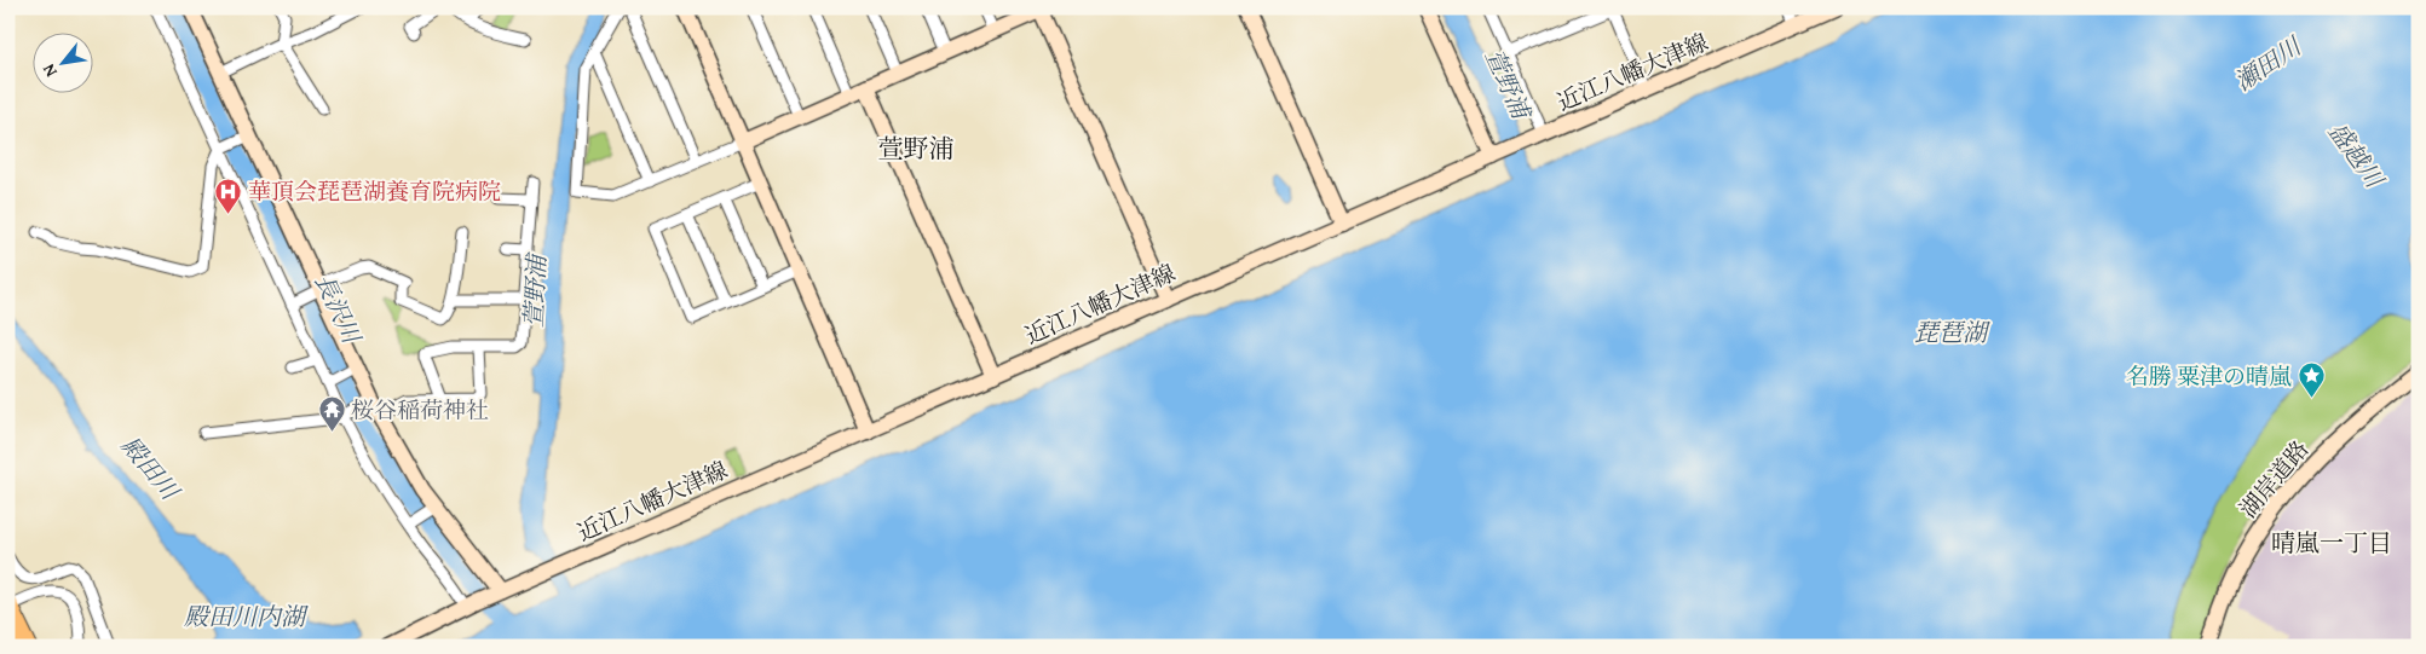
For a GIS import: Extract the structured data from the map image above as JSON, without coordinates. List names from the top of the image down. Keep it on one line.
{"streets":{"street":["近江八幡大津線","湖岸道路"]},"districts":["萱野浦","晴嵐一丁目"],"water":["瀬田川","萱野浦","盛越川","長沢川","琵琶湖","殿田川","殿田川内湖"],"places":{"hospital":["華頂会琵琶湖養育院病院"],"place":["名勝 粟津の晴嵐"],"temple":["桜谷稲荷神社"]},"north":"bottom left"}
